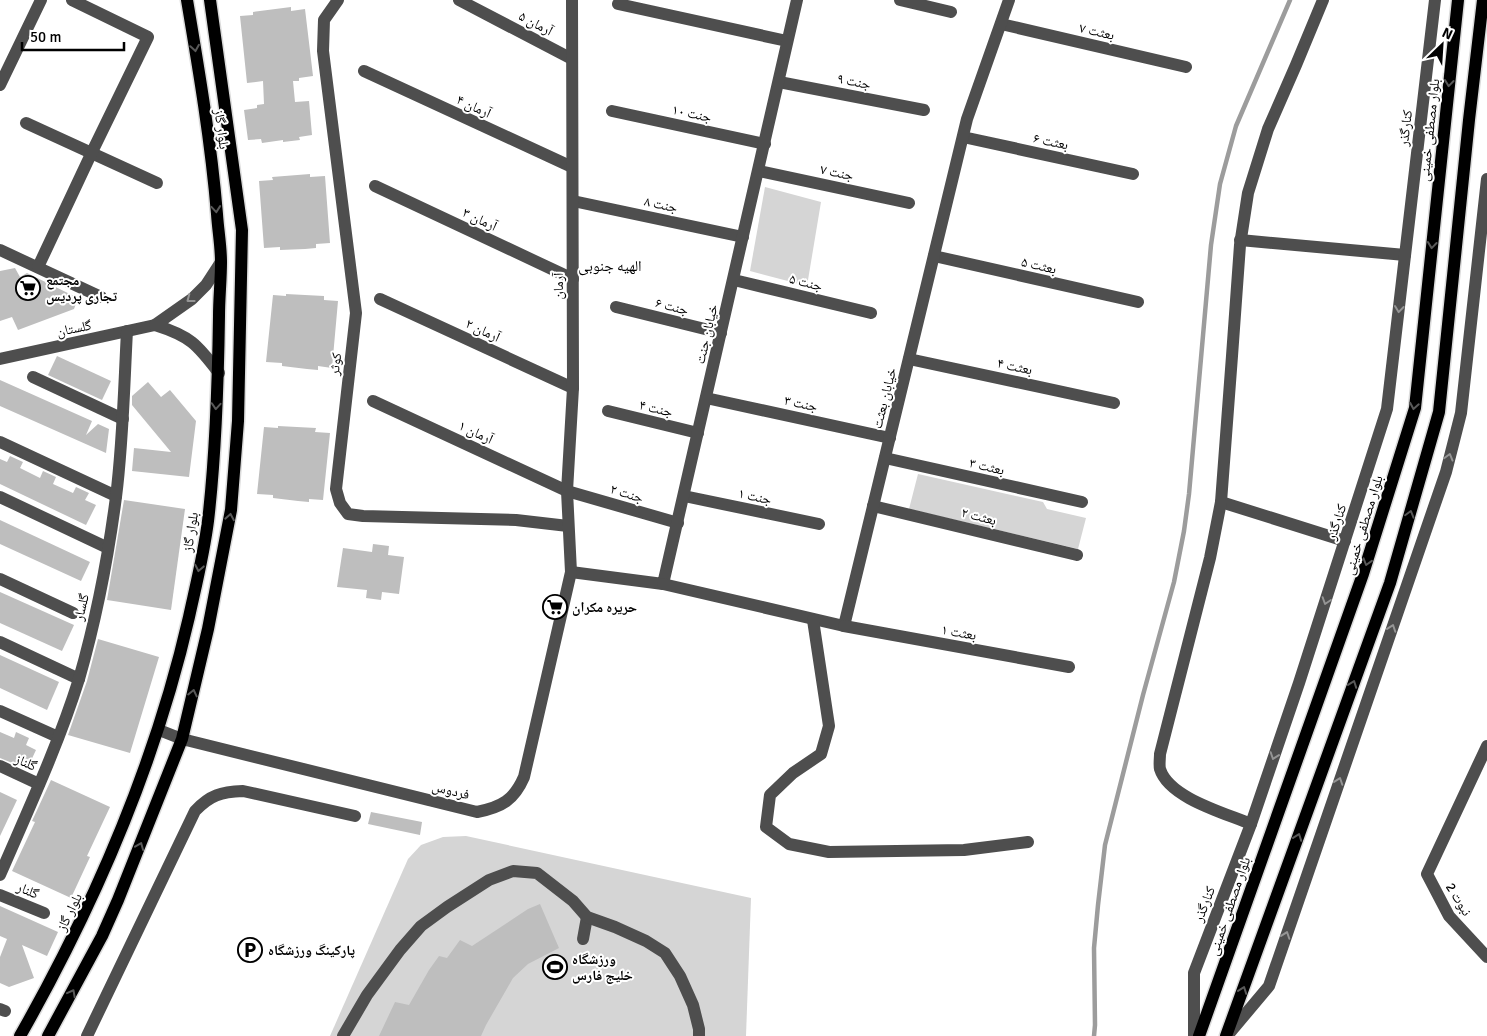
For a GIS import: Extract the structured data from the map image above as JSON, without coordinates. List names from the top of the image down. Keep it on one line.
{"streets":{"main road":["بلوار گاز","بلوار مصطفی خمینی"],"street":["آرمان ۵","بعثت ۷","جنت ۹","آرمان ۴","جنت ۱۰","کنارگذر","بعثت ۶","جنت ۷","جنت ۸","آرمان ۳","بعثت ۵","جنت ۵","آرمان","جنت ۶","گلستان","آرمان ۲","خیابان جنت","کوثر","بعثت ۴","خیابان بعثت","جنت ۳","جنت ۴","آرمان ۱","بعثت ۳","جنت ۲","جنت ۱","بعثت ۲","گلسار","بعثت ۱","گلناز","فردوس","گلنار","نبوت 2"]},"crossings":[["آرمان ۵","آرمان"],["بعثت ۷","خیابان بعثت"],["جنت ۹","خیابان جنت"],["آرمان ۴","آرمان"],["جنت ۱۰","خیابان جنت"],["بلوار گاز","گلستان"],["بلوار گاز","فردوس"],["بعثت ۶","خیابان بعثت"],["جنت ۷","خیابان جنت"],["جنت ۸","آرمان"],["جنت ۸","خیابان جنت"],["آرمان ۳","آرمان"],["بعثت ۵","خیابان بعثت"],["جنت ۵","خیابان جنت"],["آرمان","آرمان ۲"],["آرمان","کوثر"],["آرمان","آرمان ۱"],["آرمان","جنت ۲"],["آرمان","فردوس"],["جنت ۶","خیابان جنت"],["گلستان","گلسار"],["خیابان جنت","جنت ۳"],["خیابان جنت","جنت ۴"],["خیابان جنت","جنت ۲"],["خیابان جنت","جنت ۱"],["بعثت ۴","خیابان بعثت"],["خیابان بعثت","جنت ۳"],["خیابان بعثت","بعثت ۳"],["خیابان بعثت","بعثت ۲"],["خیابان بعثت","بعثت ۱"],["آرمان ۱","جنت ۲"],["گلسار","گلناز"]],"one_way":["گلستان"],"districts":["الهیه جنوبی"],"places":{"supermarket":["مجتمع تجاری پردیس","حریره مکران"],"parking":["پارکینگ ورزشگاه"],"sports":["ورزشگاه خلیج فارس"]},"scale_bar":"50 m","north":"top right"}
